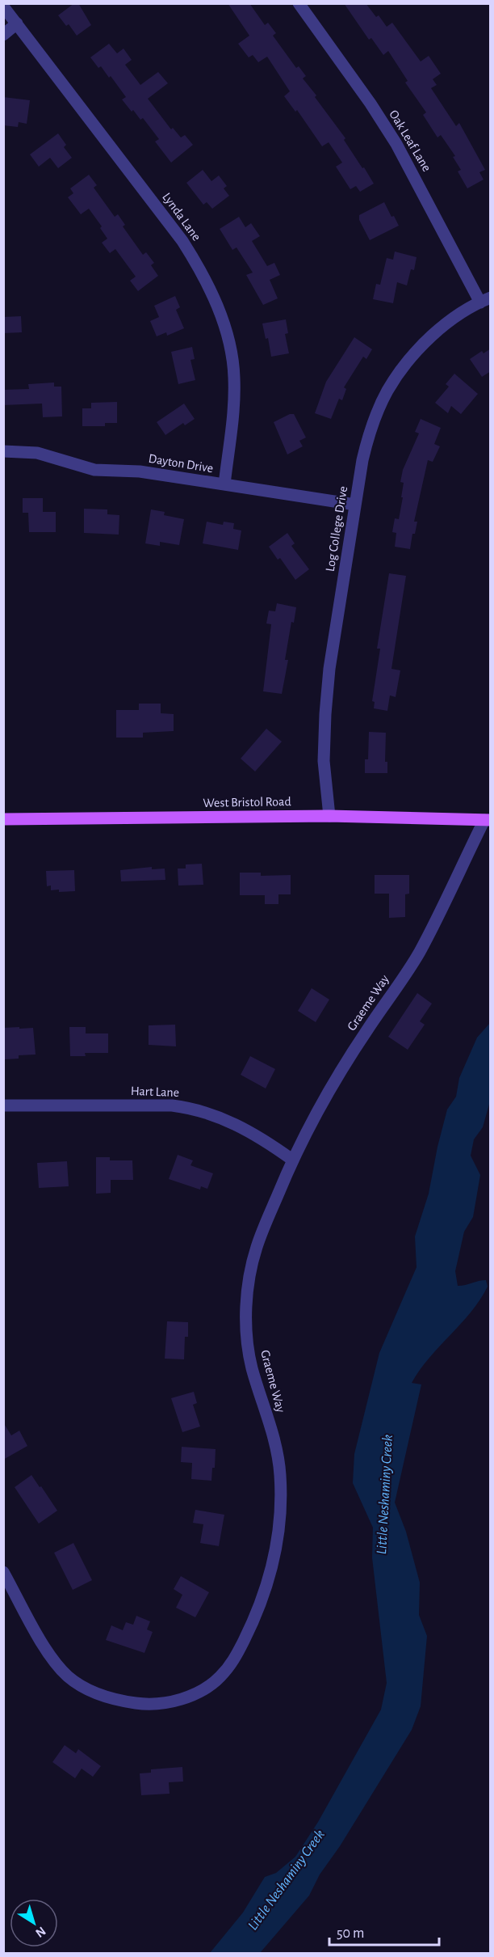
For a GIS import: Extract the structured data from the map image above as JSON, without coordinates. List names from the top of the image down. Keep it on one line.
{"streets":{"main road":["West Bristol Road"],"street":["Oak Leaf Lane","Lynda Lane","Dayton Drive","Log College Drive","Graeme Way","Hart Lane"]},"crossings":[["Oak Leaf Lane","Log College Drive"],["Lynda Lane","Dayton Drive"],["Dayton Drive","Log College Drive"],["Log College Drive","West Bristol Road"],["West Bristol Road","Graeme Way"],["Graeme Way","Hart Lane"]],"water":["Little Neshaminy Creek"],"scale_bar":"50 m","north":"bottom right"}
